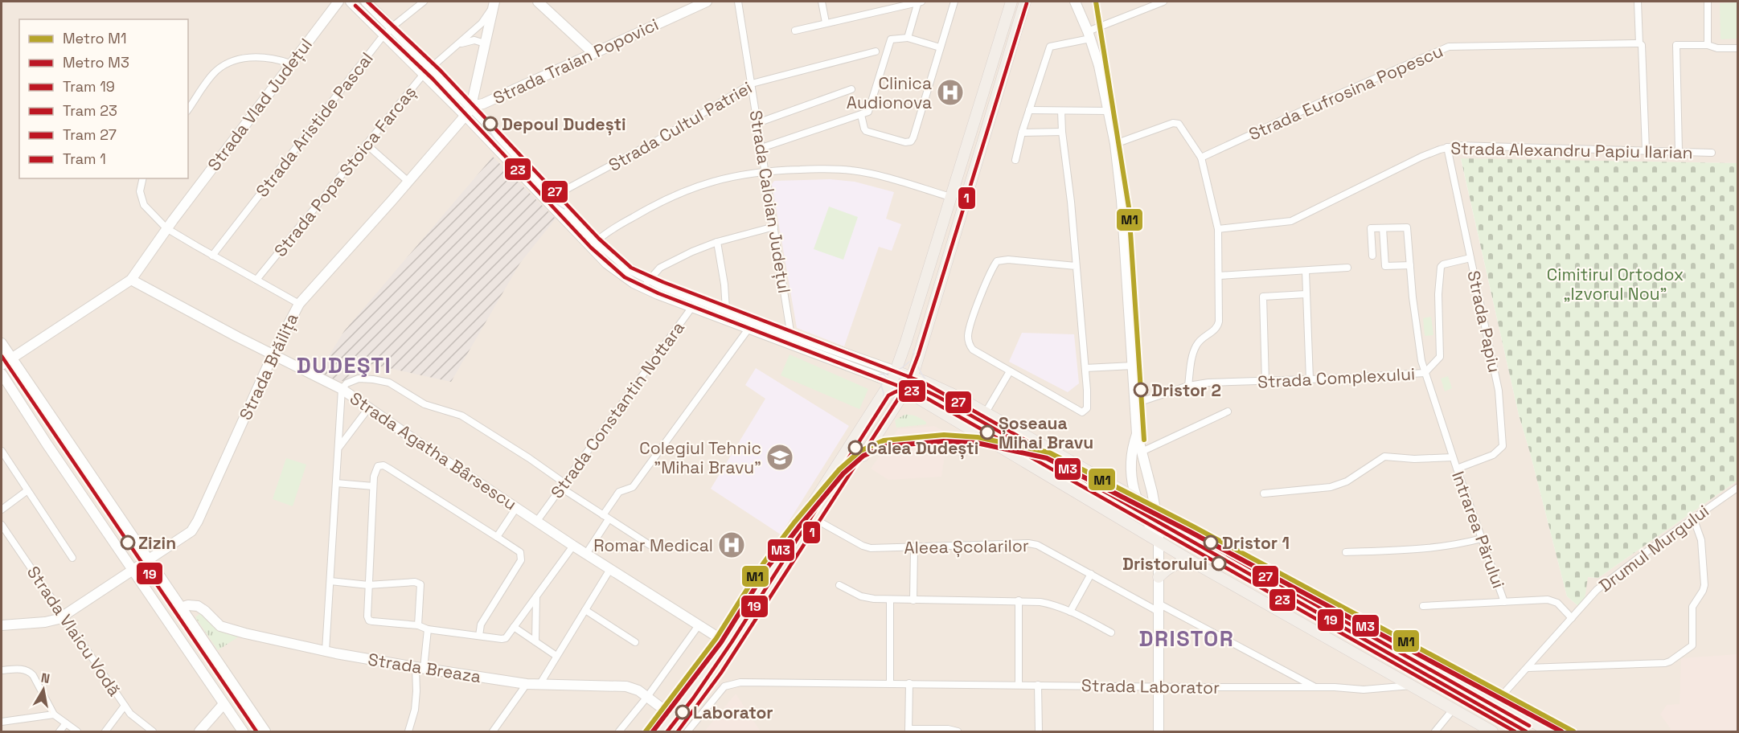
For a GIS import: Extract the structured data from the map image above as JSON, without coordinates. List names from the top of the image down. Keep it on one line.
{"streets":{"street":["Strada Traian Popovici","Strada Eufrosina Popescu","Strada Vlad Județul","Strada Aristide Pascal","Strada Cultul Patriei","Strada Alexandru Papiu Ilarian","Strada Popa Stoica Farcaș","Strada Caloian Județul","Strada Papiu","Strada Brăilița","Strada Complexului","Strada Constantin Nottara","Strada Agatha Bârsescu","Intrarea Părului","Aleea Școlarilor","Drumul Murgului","Strada Vlaicu Vodă","Strada Breaza","Strada Laborator"]},"crossings":[["Strada Traian Popovici","Strada Brăilița"],["Strada Vlad Județul","Strada Agatha Bârsescu"],["Strada Cultul Patriei","Strada Caloian Județul"],["Strada Alexandru Papiu Ilarian","Strada Papiu"],["Strada Popa Stoica Farcaș","Strada Brăilița"],["Strada Papiu","Strada Complexului"],["Strada Papiu","Intrarea Părului"],["Strada Brăilița","Strada Agatha Bârsescu"],["Strada Brăilița","Strada Vlaicu Vodă"],["Strada Complexului","Intrarea Părului"],["Strada Constantin Nottara","Strada Agatha Bârsescu"],["Intrarea Părului","Drumul Murgului"],["Aleea Școlarilor","Strada Laborator"]],"districts":["DUDEŞTI","DRISTOR"],"parks":["Cimitirul Ortodox „Izvorul Nou”"],"places":{"hospital":["Clinica Audionova","Romar Medical"],"other":["Depoul Dudești","Dristor 2","Șoseaua Mihai Bravu","Calea Dudești","Zizin","Dristor 1","Dristorului","Laborator"],"school or university":["Colegiul Tehnic \"Mihai Bravu\""]},"lines":["metro line M1","tram line 27","tram line 1","tram line 23","tram line 19","metro line M3"],"legend":["Metro M1","Metro M3","Tram 19","Tram 23","Tram 27","Tram 1"],"north":"top"}
